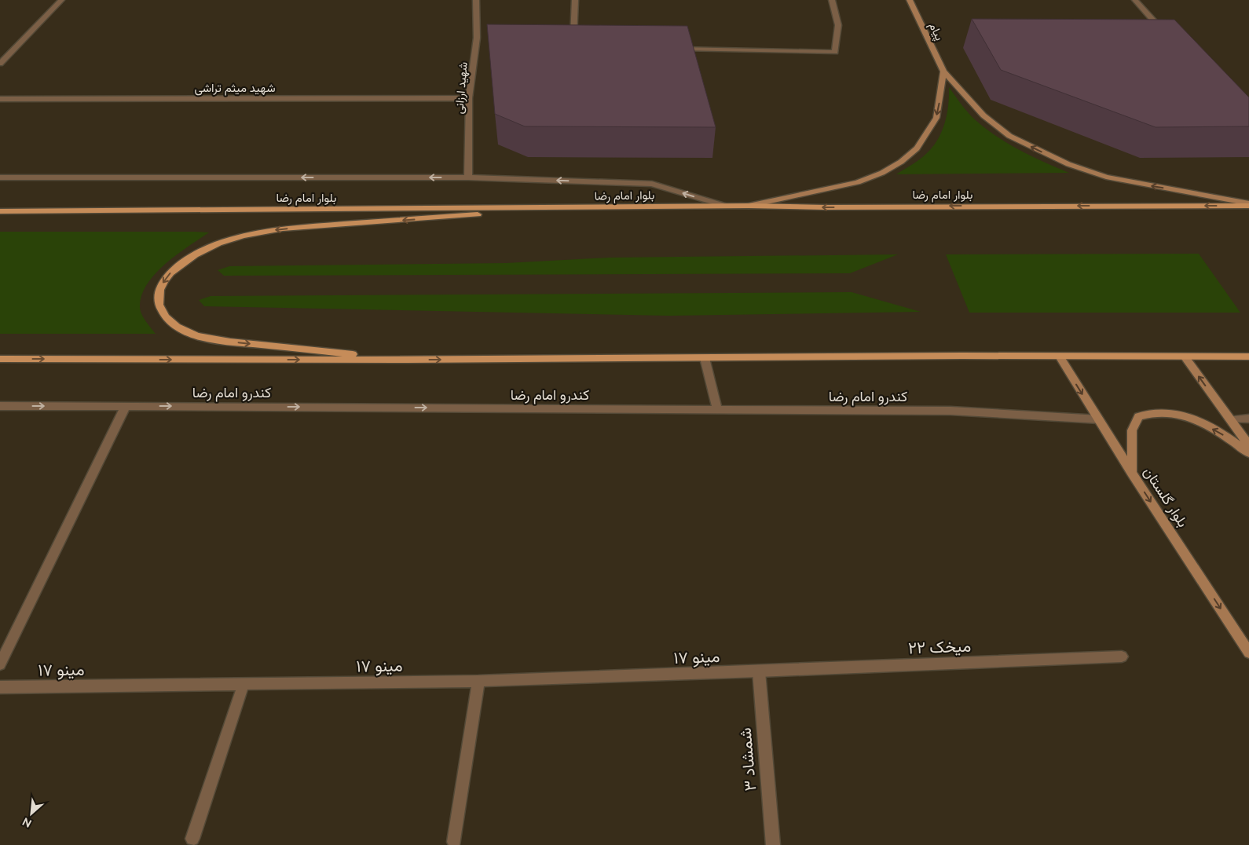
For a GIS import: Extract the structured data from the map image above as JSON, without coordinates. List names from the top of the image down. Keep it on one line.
{"streets":{"main road":["پیام","بلوار امام رضا","بلوار گلستان"],"street":["شهید میثم تراشی","شهید ارزانی","کندرو امام رضا","میخک ۲۲","مینو ۱۷","شمشاد ۳"]},"crossings":[["پیام","بلوار امام رضا"],["شهید میثم تراشی","شهید ارزانی"],["کندرو امام رضا","بلوار گلستان"],["میخک ۲۲","مینو ۱۷"],["میخک ۲۲","شمشاد ۳"],["مینو ۱۷","شمشاد ۳"]],"one_way":["پیام","بلوار امام رضا","کندرو امام رضا","بلوار گلستان"],"north":"bottom left"}
